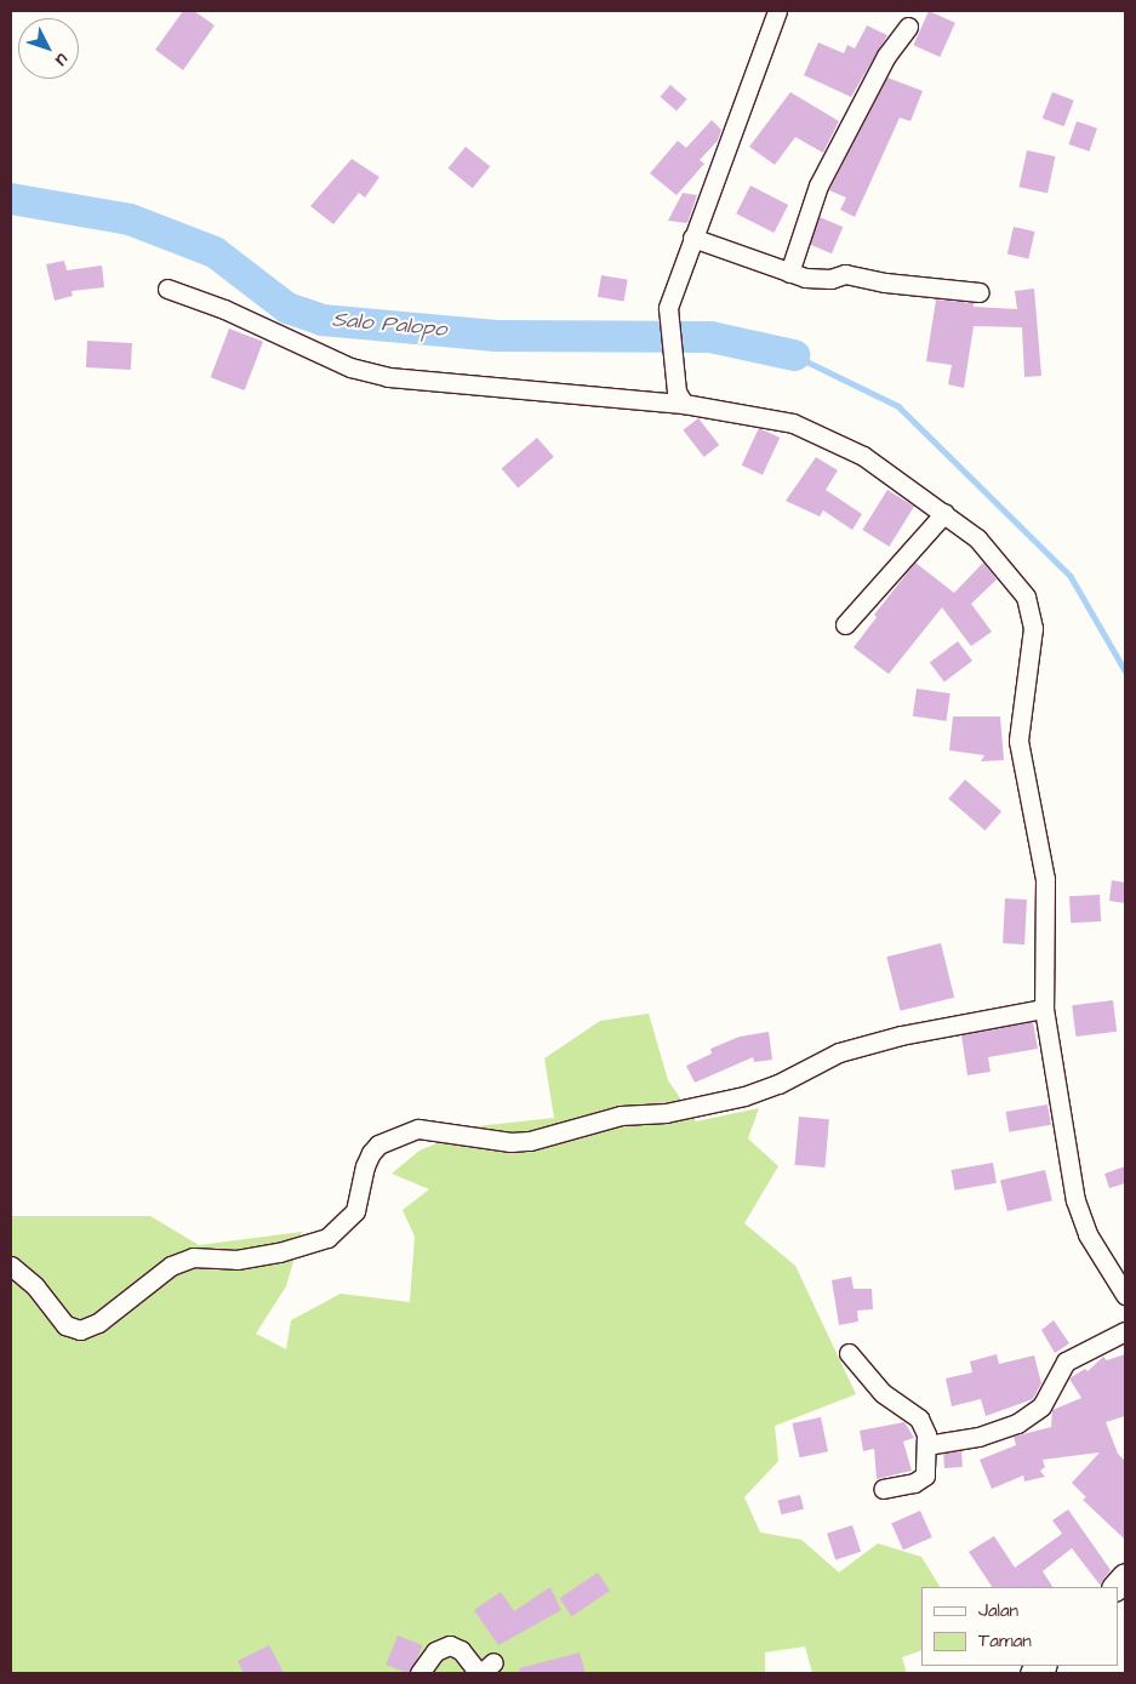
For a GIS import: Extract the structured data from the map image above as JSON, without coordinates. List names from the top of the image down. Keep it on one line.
{"water":["Salo Palopo"],"legend":["Jalan","Taman"],"north":"bottom right"}
